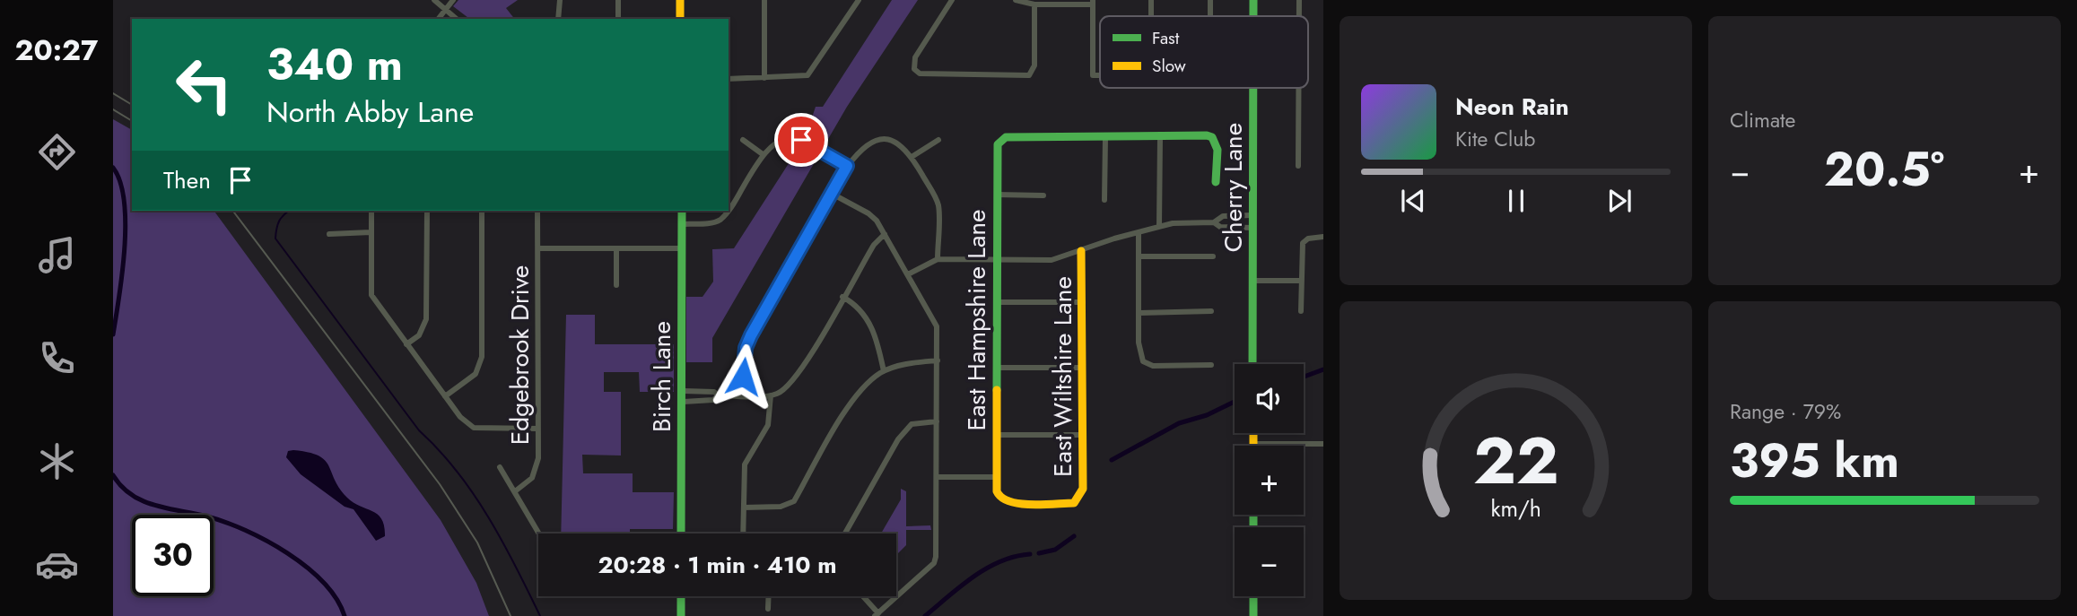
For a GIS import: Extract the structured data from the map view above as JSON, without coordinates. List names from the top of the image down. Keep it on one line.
{"streets":{"street":["Cherry Lane","East Hampshire Lane","Edgebrook Drive","Birch Lane","East Wiltshire Lane"]},"crossings":[["East Hampshire Lane","East Wiltshire Lane"]],"legend":["Fast","Slow"],"page":{"tabs":"20:27","tile":["Climate",["Range · 79%","395 km"]],"turn":["340 m","North Abby Lane"],"song":["Neon Rain","Kite Club"],"heat":["−","20.5°","+"],"then":"Then","map_buttons":["+","−"],"limit":"30","trip":"20:28 · 1 min · 410 m","gauge":["22","km/h"]}}
